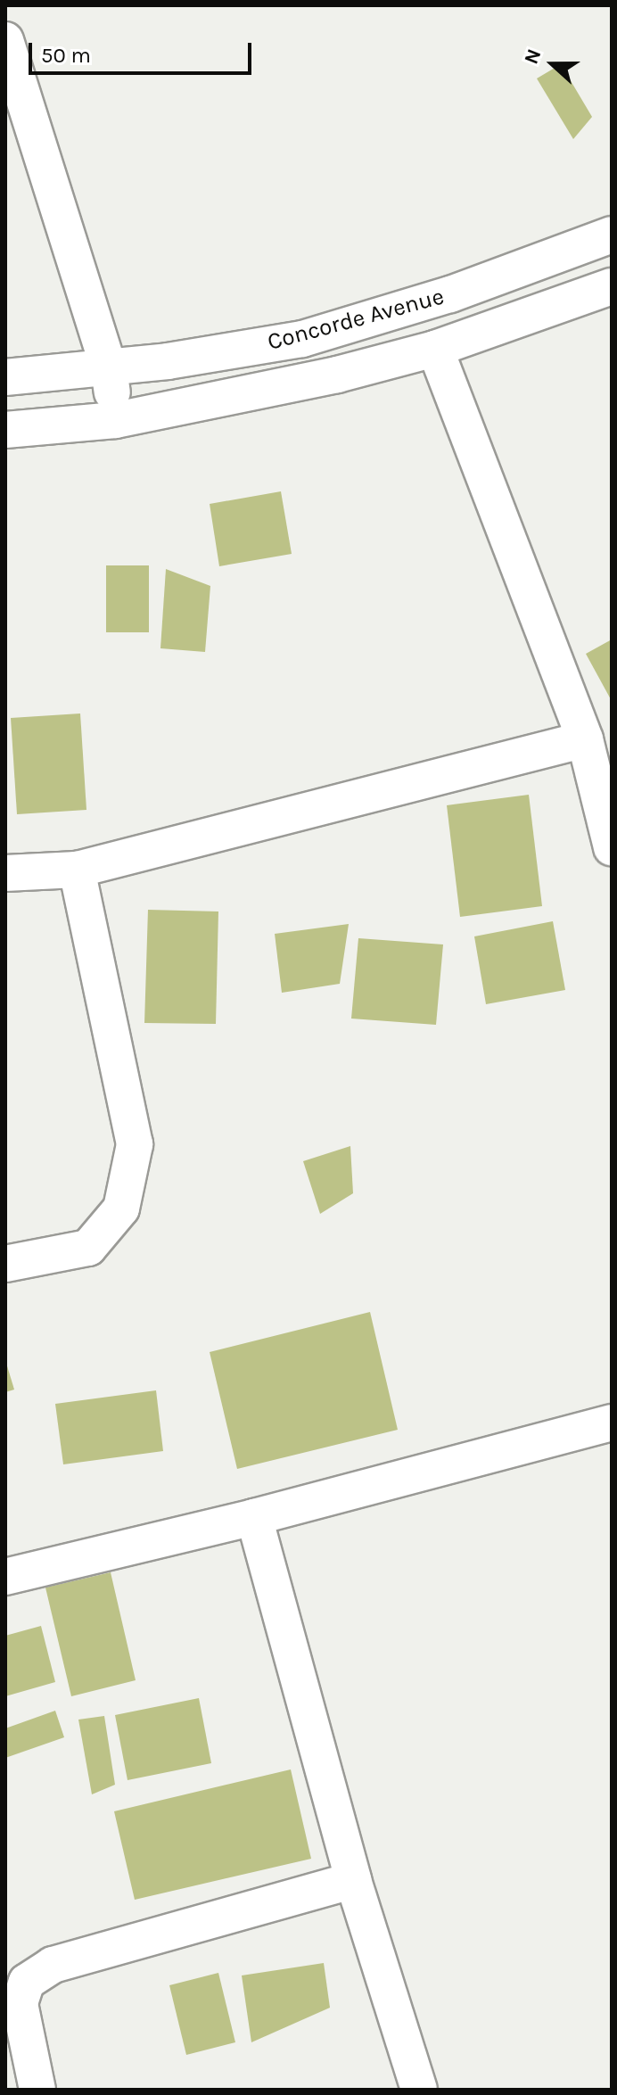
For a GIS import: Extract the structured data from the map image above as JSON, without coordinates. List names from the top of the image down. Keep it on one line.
{"streets":{"street":["Concorde Avenue"]},"scale_bar":"50 m","north":"left"}
